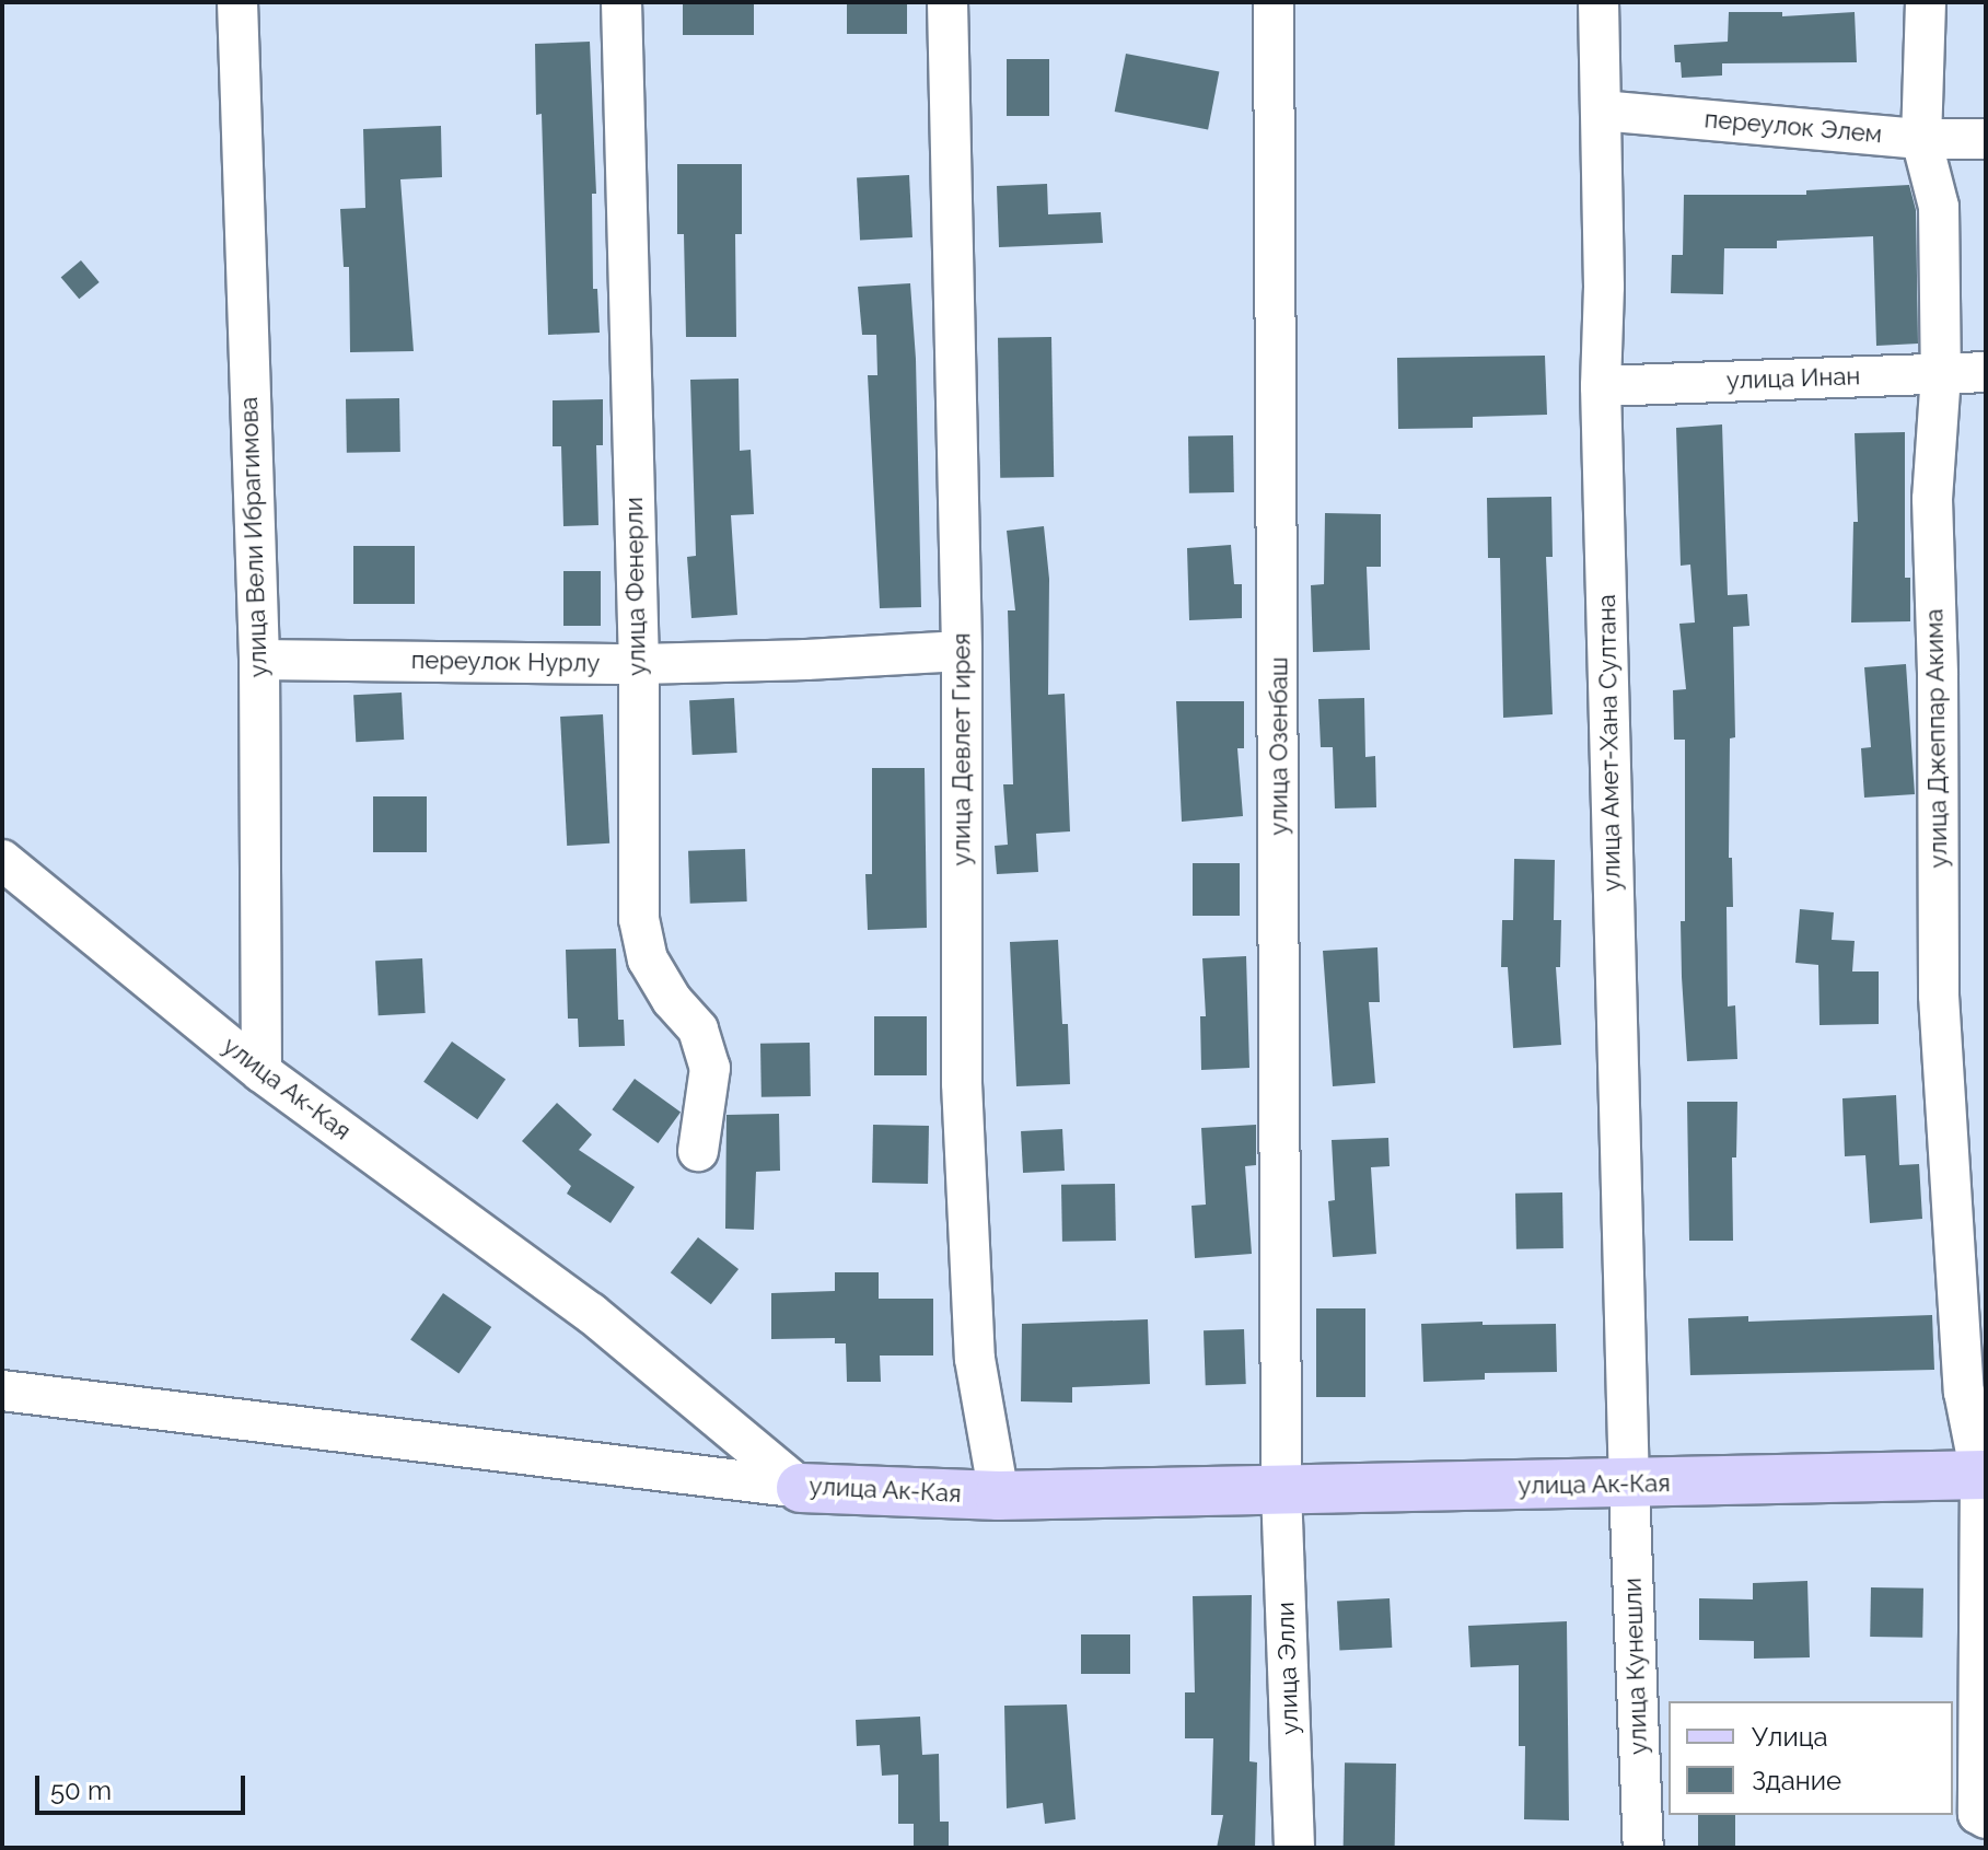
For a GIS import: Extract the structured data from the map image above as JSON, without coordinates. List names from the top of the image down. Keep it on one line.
{"streets":{"main road":["улица Ак-Кая"],"street":["переулок Элем","улица Инан","улица Вели Ибрагимова","улица Фенерли","переулок Нурлу","улица Джеппар Акима","улица Амет-Хана Султана","улица Озенбаш","улица Девлет Гирея","улица Кунешли","улица Элли"]},"crossings":[["переулок Элем","улица Джеппар Акима"],["переулок Элем","улица Амет-Хана Султана"],["улица Инан","улица Джеппар Акима"],["улица Инан","улица Амет-Хана Султана"],["улица Вели Ибрагимова","переулок Нурлу"],["улица Вели Ибрагимова","улица Ак-Кая"],["улица Фенерли","переулок Нурлу"],["переулок Нурлу","улица Девлет Гирея"],["улица Джеппар Акима","улица Ак-Кая"],["улица Амет-Хана Султана","улица Ак-Кая"],["улица Амет-Хана Султана","улица Кунешли"],["улица Озенбаш","улица Ак-Кая"],["улица Озенбаш","улица Элли"],["улица Девлет Гирея","улица Ак-Кая"],["улица Ак-Кая","улица Кунешли"],["улица Ак-Кая","улица Элли"]],"legend":["Улица","Здание"],"scale_bar":"50 m"}
